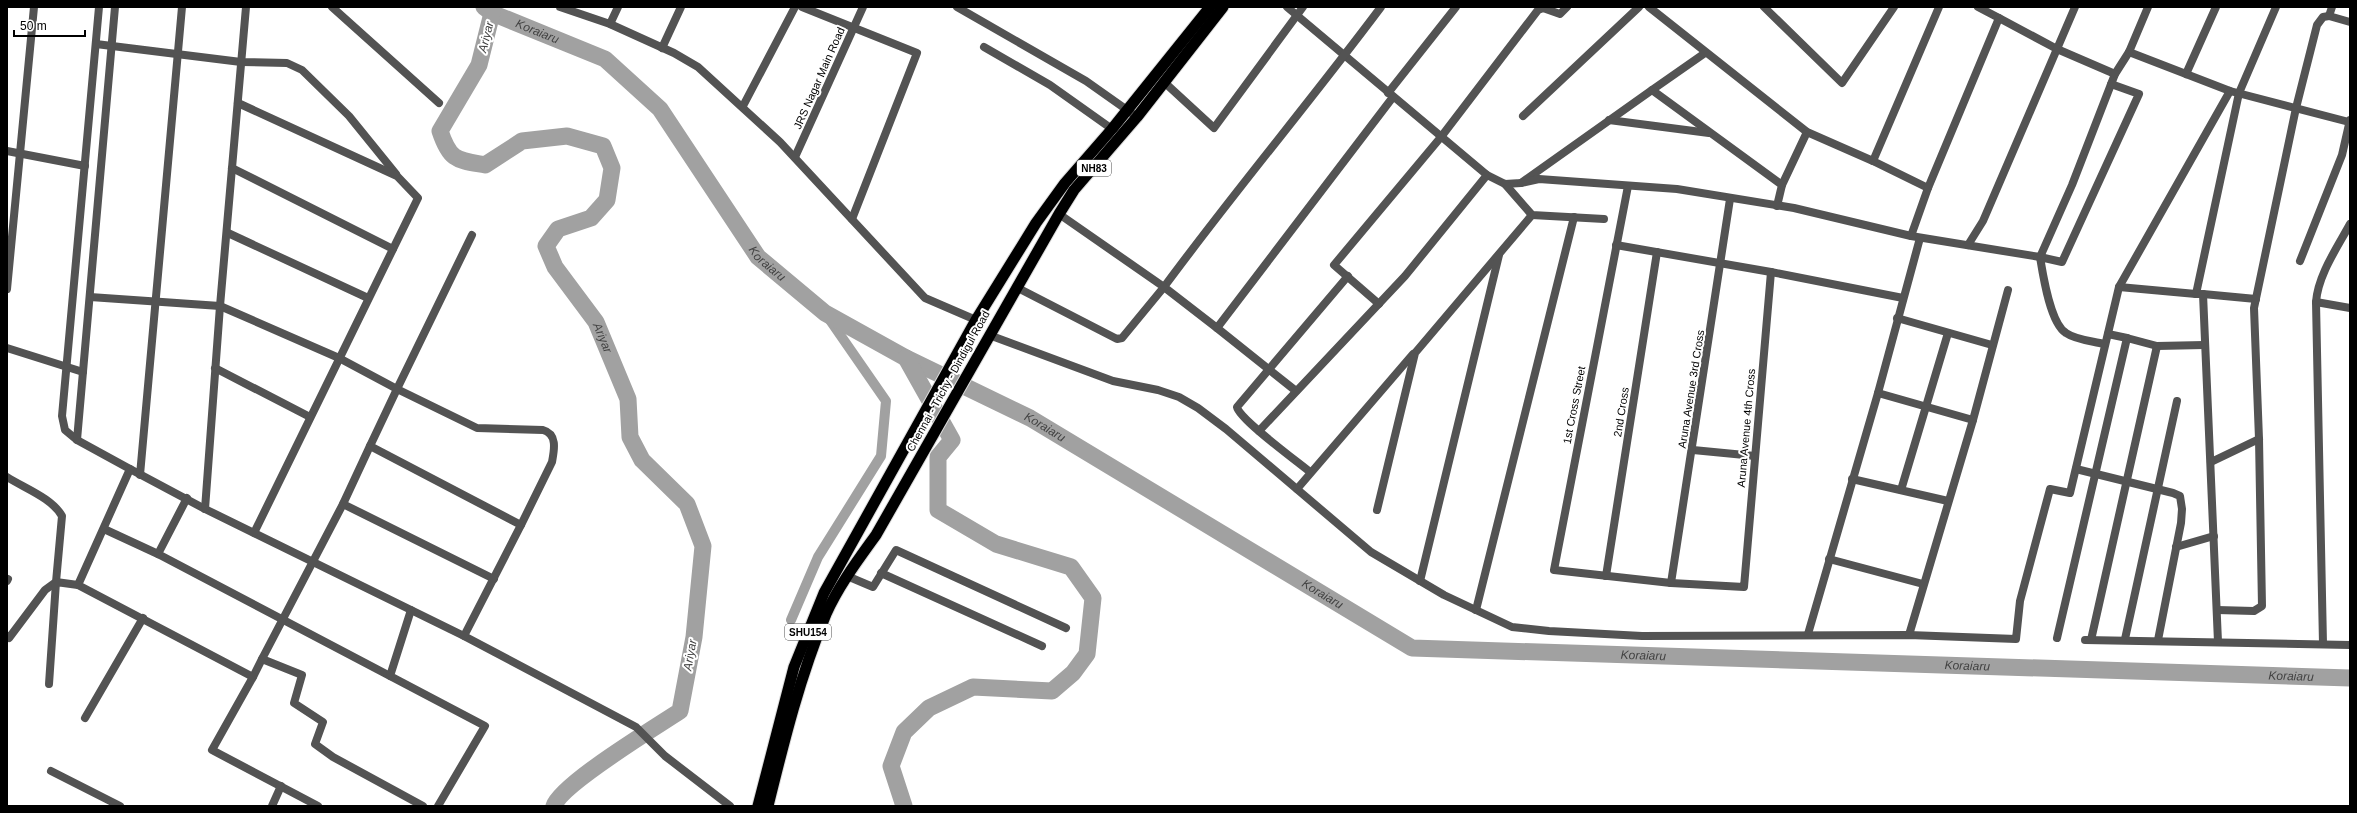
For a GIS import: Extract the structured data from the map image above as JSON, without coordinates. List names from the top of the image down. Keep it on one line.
{"streets":{"highway":["NH83","Chennai - Trichy - Dindigul Road","SHU154"],"street":["JRS Nagar Main Road","Aruna Avenue 3rd Cross","1st Cross Street","2nd Cross","Aruna Avenue 4th Cross"]},"crossings":[["Aruna Avenue 3rd Cross","Aruna Avenue 4th Cross"],["1st Cross Street","2nd Cross"]],"water":["Koraiaru","Ariyar"],"scale_bar":"50 m"}
